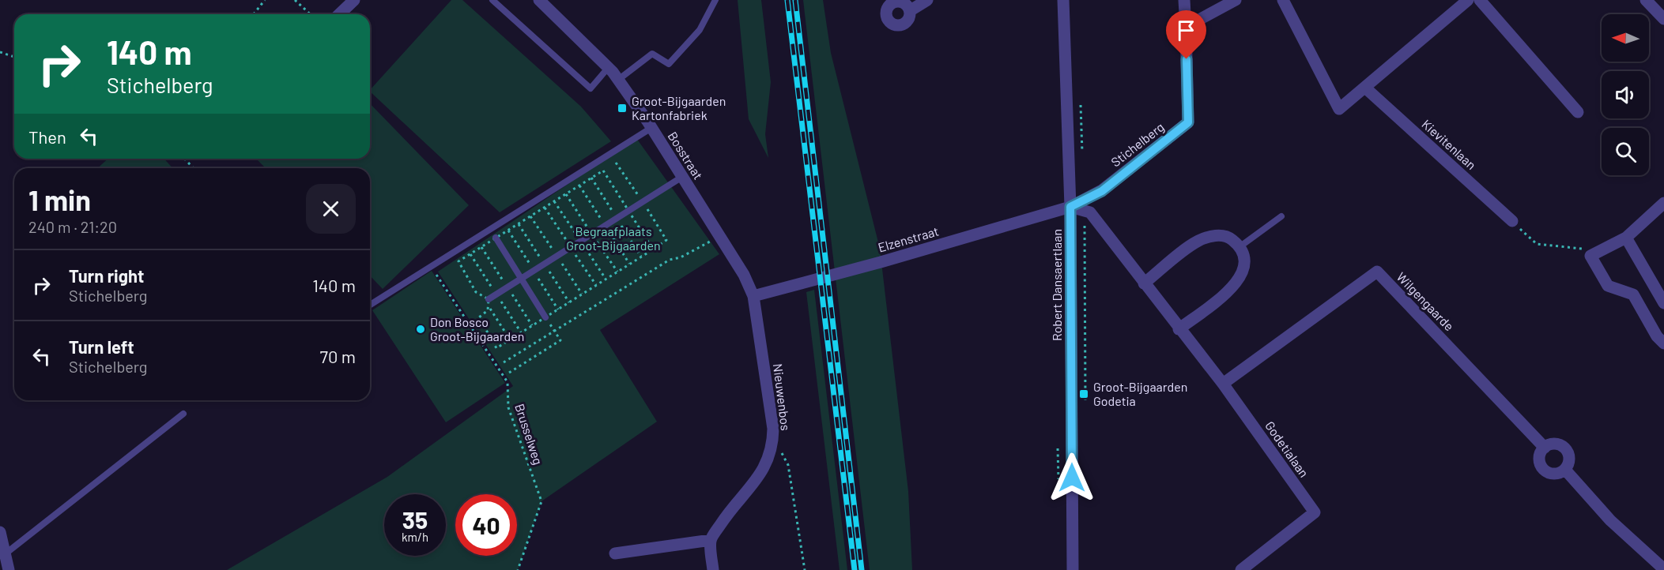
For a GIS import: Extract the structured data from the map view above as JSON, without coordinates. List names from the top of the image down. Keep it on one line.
{"streets":{"street":["Stichelberg","Kievitenlaan","Bosstraat","Elzenstraat","Robert Dansaertlaan","Wilgengaarde","Nieuwenbos","Godetialaan"],"path":["Brusselweg"]},"crossings":[["Stichelberg","Elzenstraat"],["Stichelberg","Robert Dansaertlaan"],["Stichelberg","Godetialaan"],["Bosstraat","Elzenstraat"],["Bosstraat","Nieuwenbos"],["Elzenstraat","Robert Dansaertlaan"],["Elzenstraat","Nieuwenbos"],["Elzenstraat","Godetialaan"],["Robert Dansaertlaan","Godetialaan"],["Wilgengaarde","Godetialaan"]],"parks":["Begraafplaats Groot-Bijgaarden"],"places":{"transit":["Groot-Bijgaarden Kartonfabriek","Groot-Bijgaarden Godetia"],"other":["Don Bosco Groot-Bijgaarden"]},"north":"left","page":{"turn":["140 m","Stichelberg"],"then":"Then","heading":["1 min","240 m · 21:20"],"list":[{"name":"Turn right","note":"Stichelberg","value":"140 m"},{"name":"Turn left","note":"Stichelberg","value":"70 m"}],"speed":"35 km/h","limit":"40"}}
